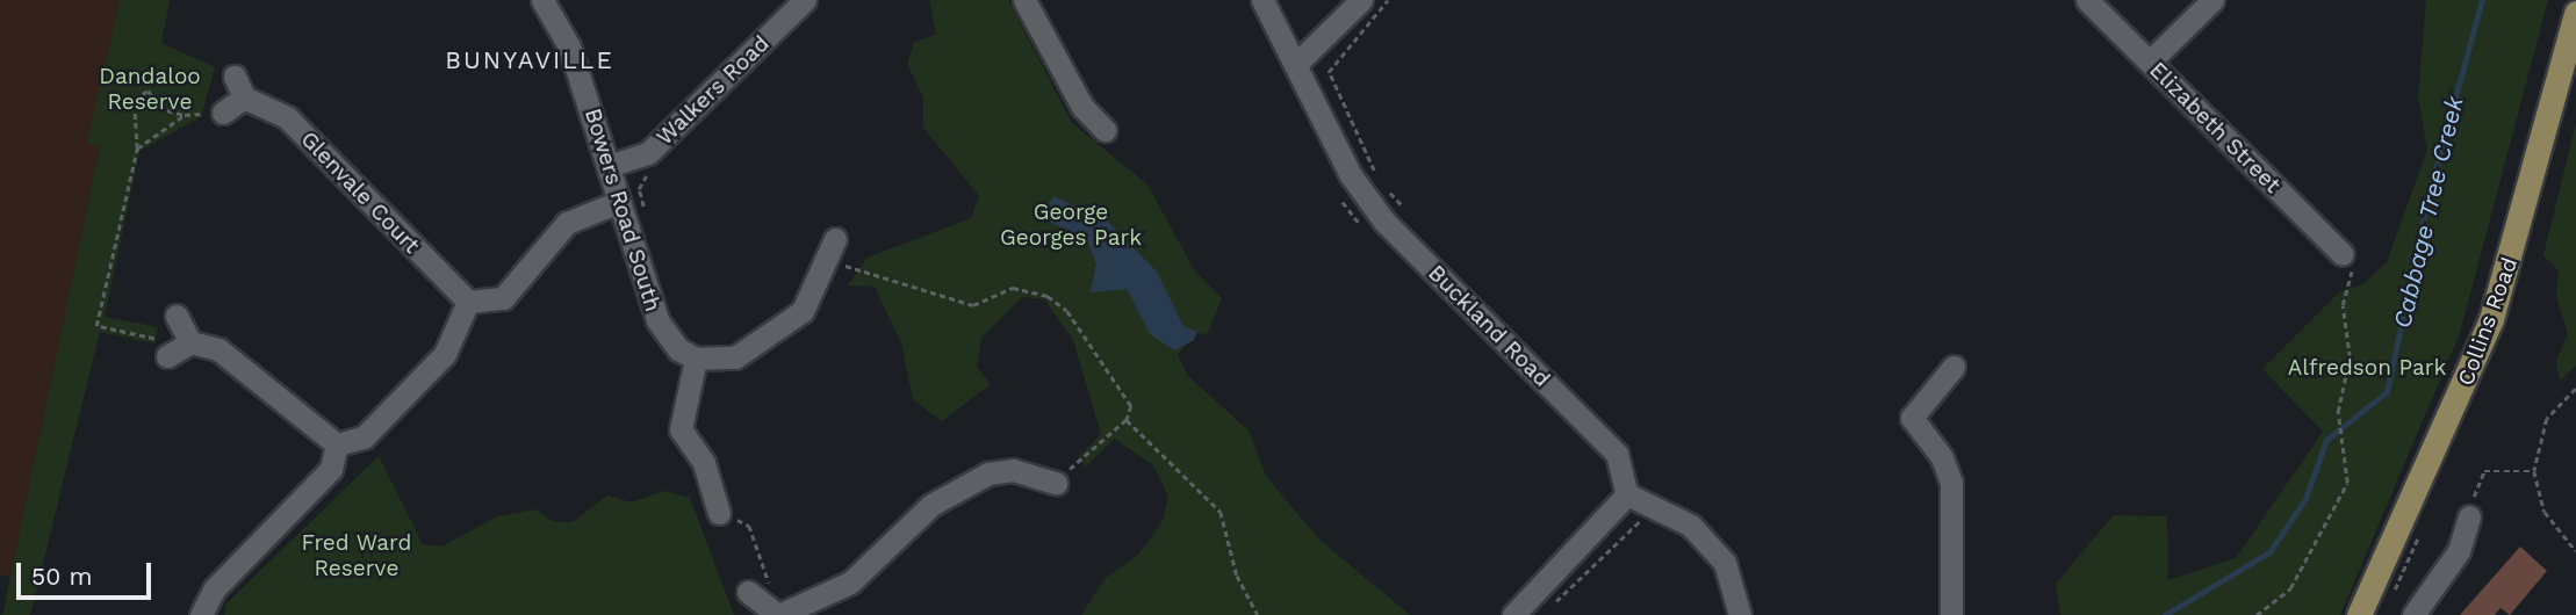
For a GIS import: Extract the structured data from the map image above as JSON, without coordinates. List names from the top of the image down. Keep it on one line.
{"streets":{"main road":["Collins Road"],"street":["Walkers Road","Elizabeth Street","Glenvale Court","Bowers Road South","Buckland Road"]},"crossings":[["Walkers Road","Bowers Road South"]],"districts":["BUNYAVILLE"],"water":["Cabbage Tree Creek"],"parks":["Dandaloo Reserve","George Georges Park","Alfredson Park","Fred Ward Reserve"],"scale_bar":"50 m"}
